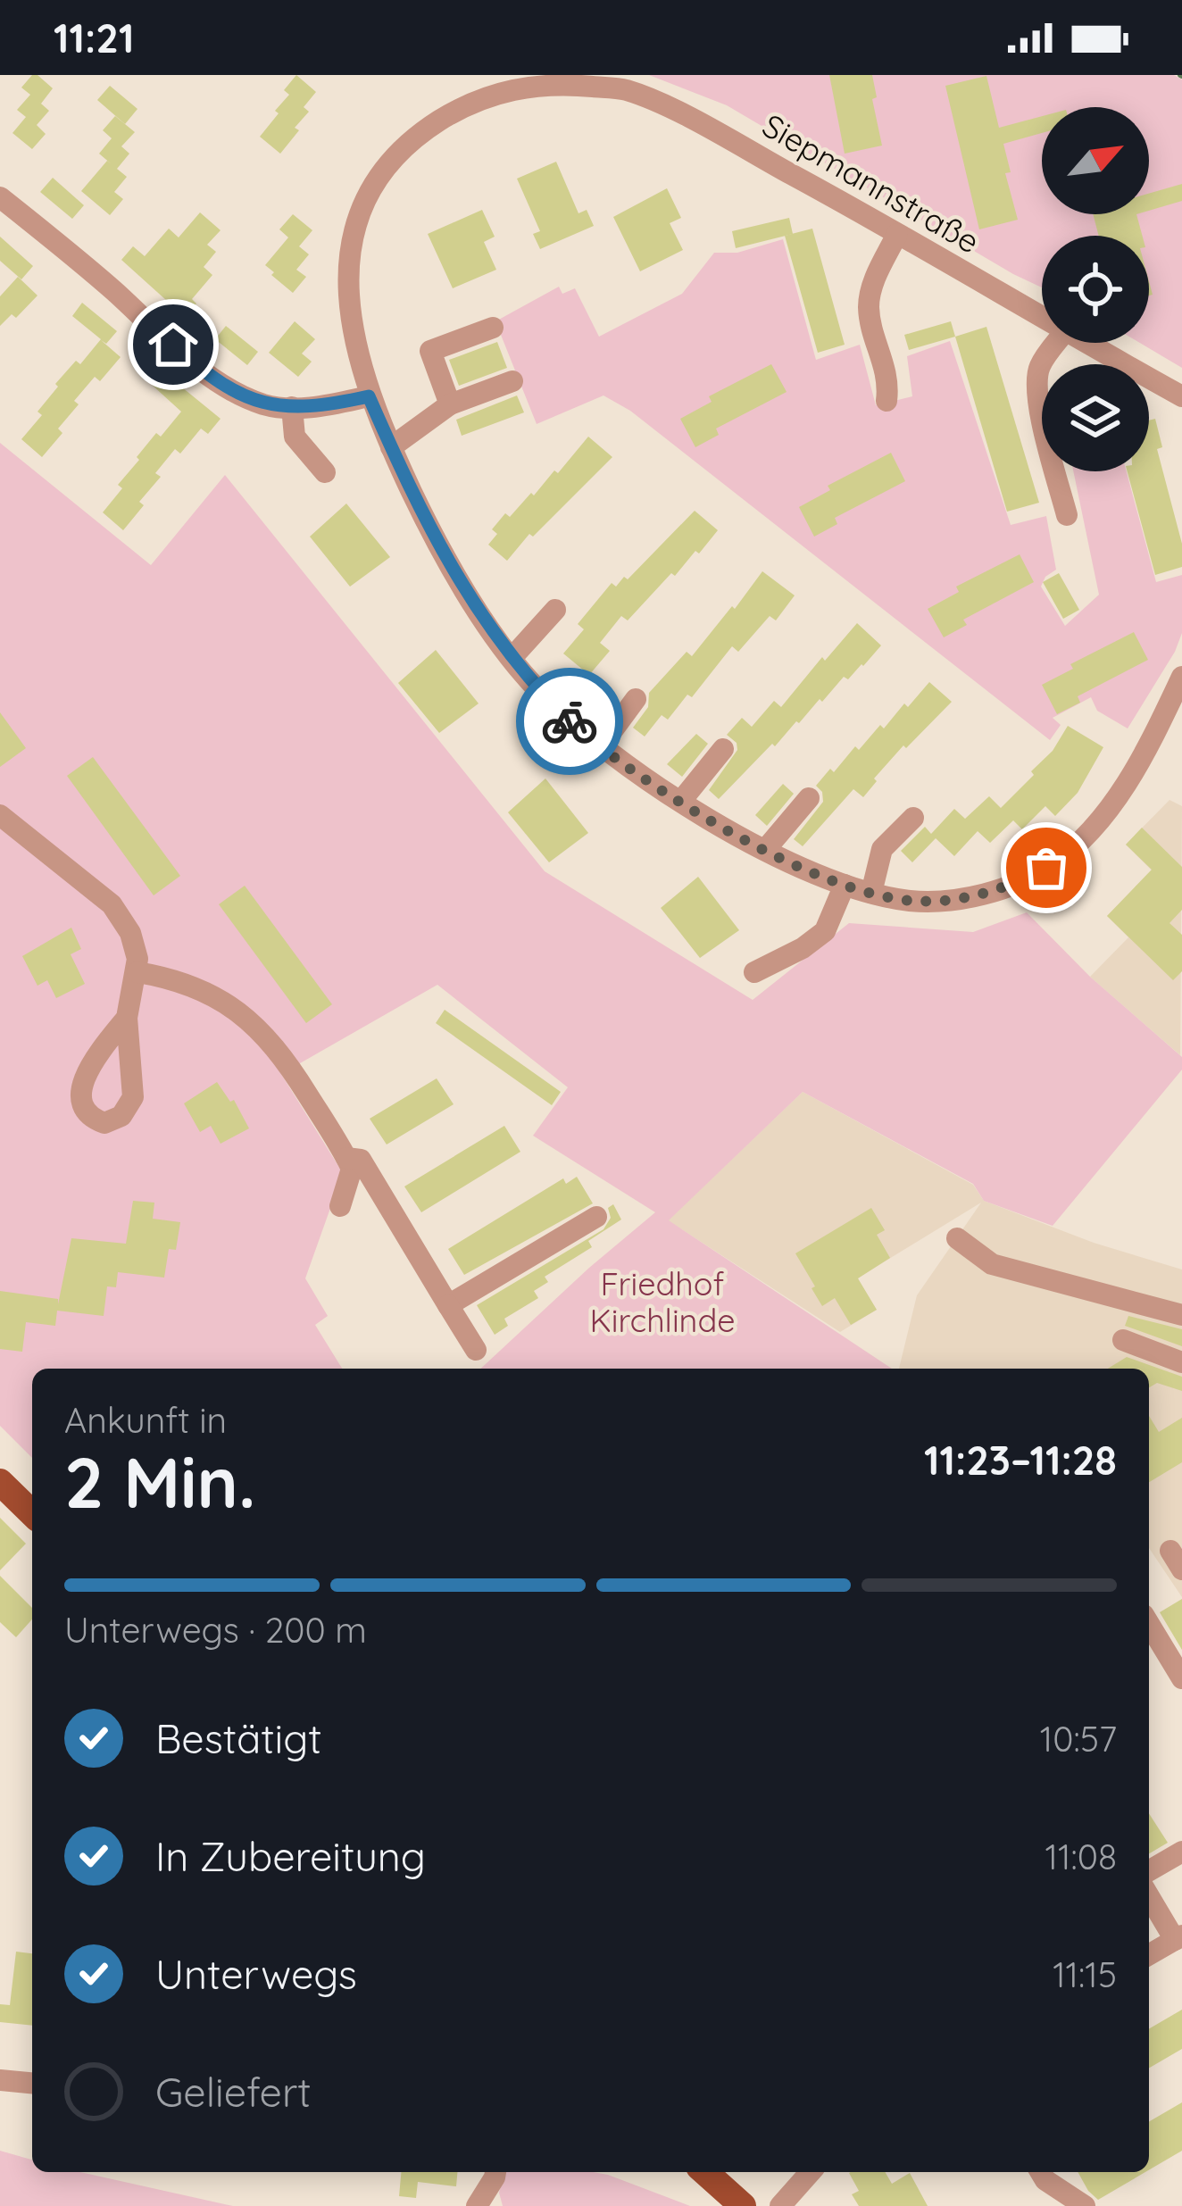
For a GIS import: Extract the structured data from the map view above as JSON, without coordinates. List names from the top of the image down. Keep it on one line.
{"streets":{"street":["Siepmannstraße"]},"parks":["Friedhof Kirchlinde"],"north":"top right","page":{"status":"11:21","heading":["2 Min.","Ankunft in","11:23–11:28"],"bar":"Unterwegs · 200 m","list":[["Bestätigt","10:57"],["In Zubereitung","11:08"],["Unterwegs","11:15"],"Geliefert"]}}
